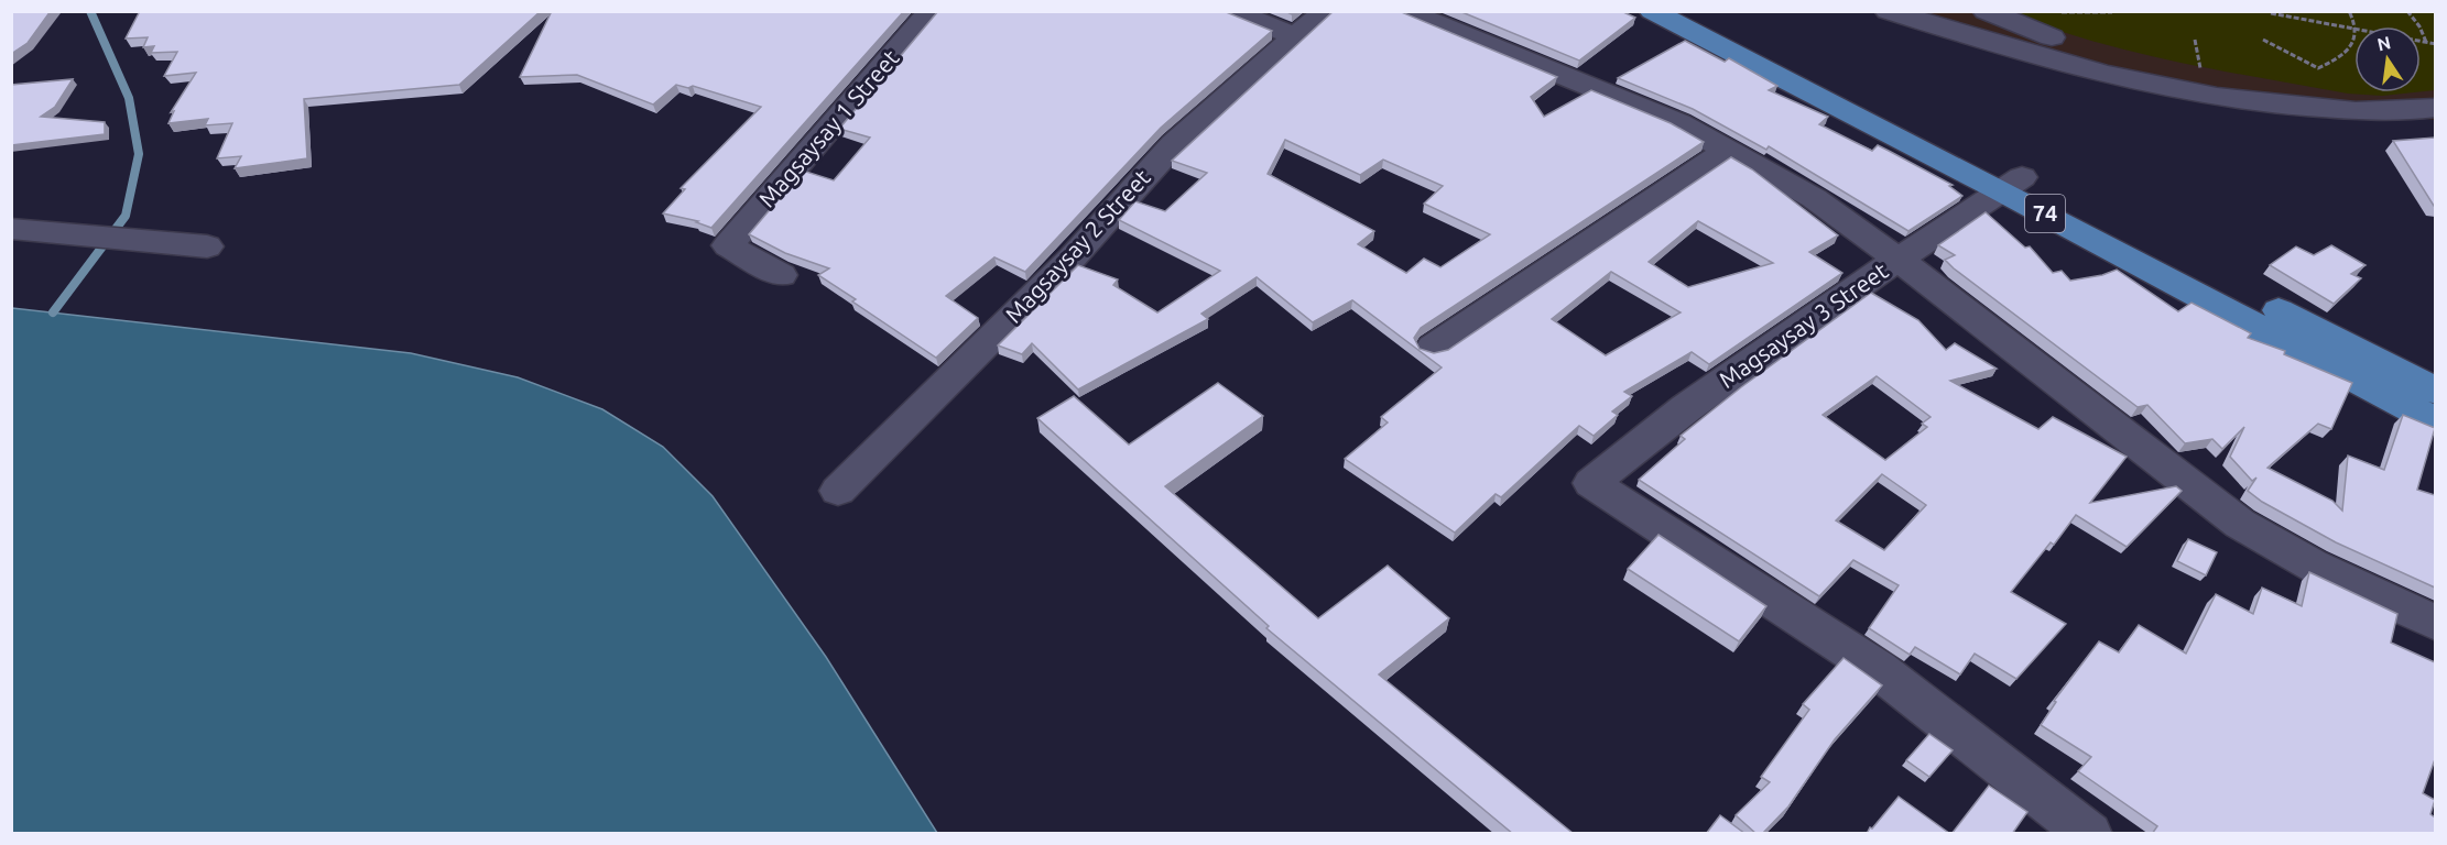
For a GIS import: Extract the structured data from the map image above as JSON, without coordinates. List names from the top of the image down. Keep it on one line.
{"streets":{"main road":["74"],"street":["Magsaysay 1 Street","Magsaysay 2 Street","Magsaysay 3 Street"]},"crossings":[["74","Magsaysay 3 Street"]],"north":"top"}
